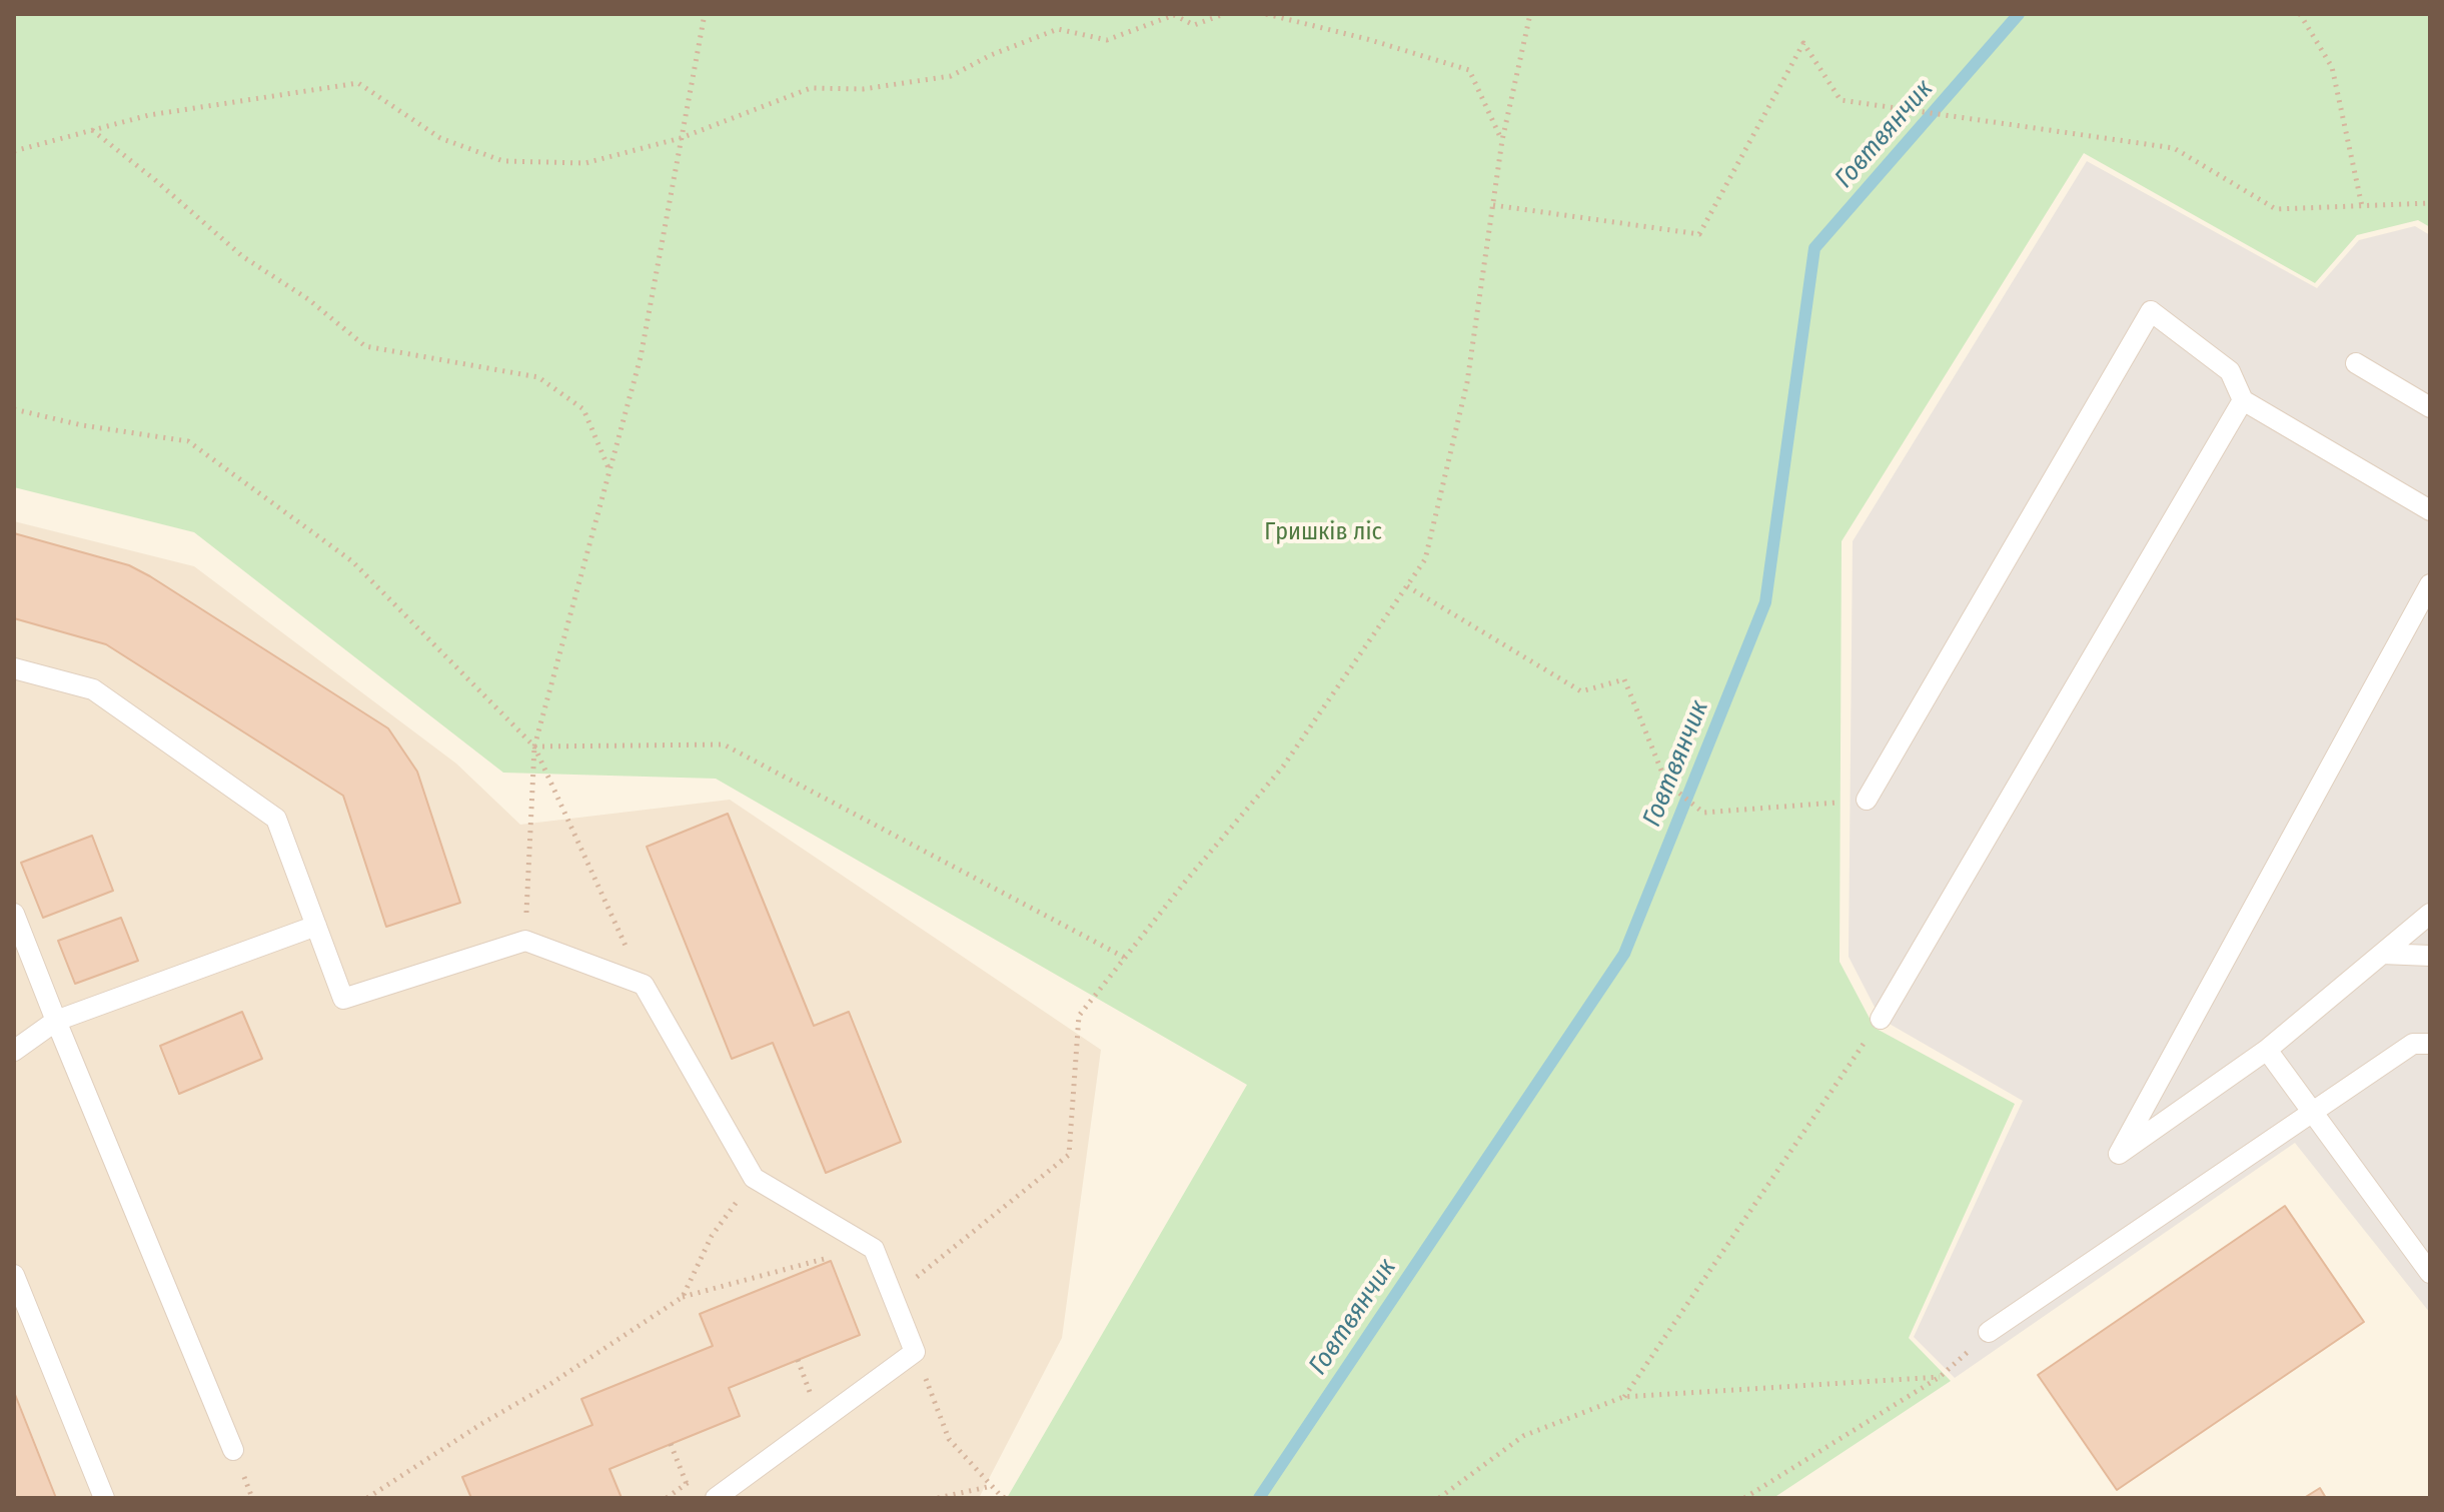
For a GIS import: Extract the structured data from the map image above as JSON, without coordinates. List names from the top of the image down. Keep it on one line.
{"water":["Говтвянчик"],"parks":["Гришків ліс"]}
